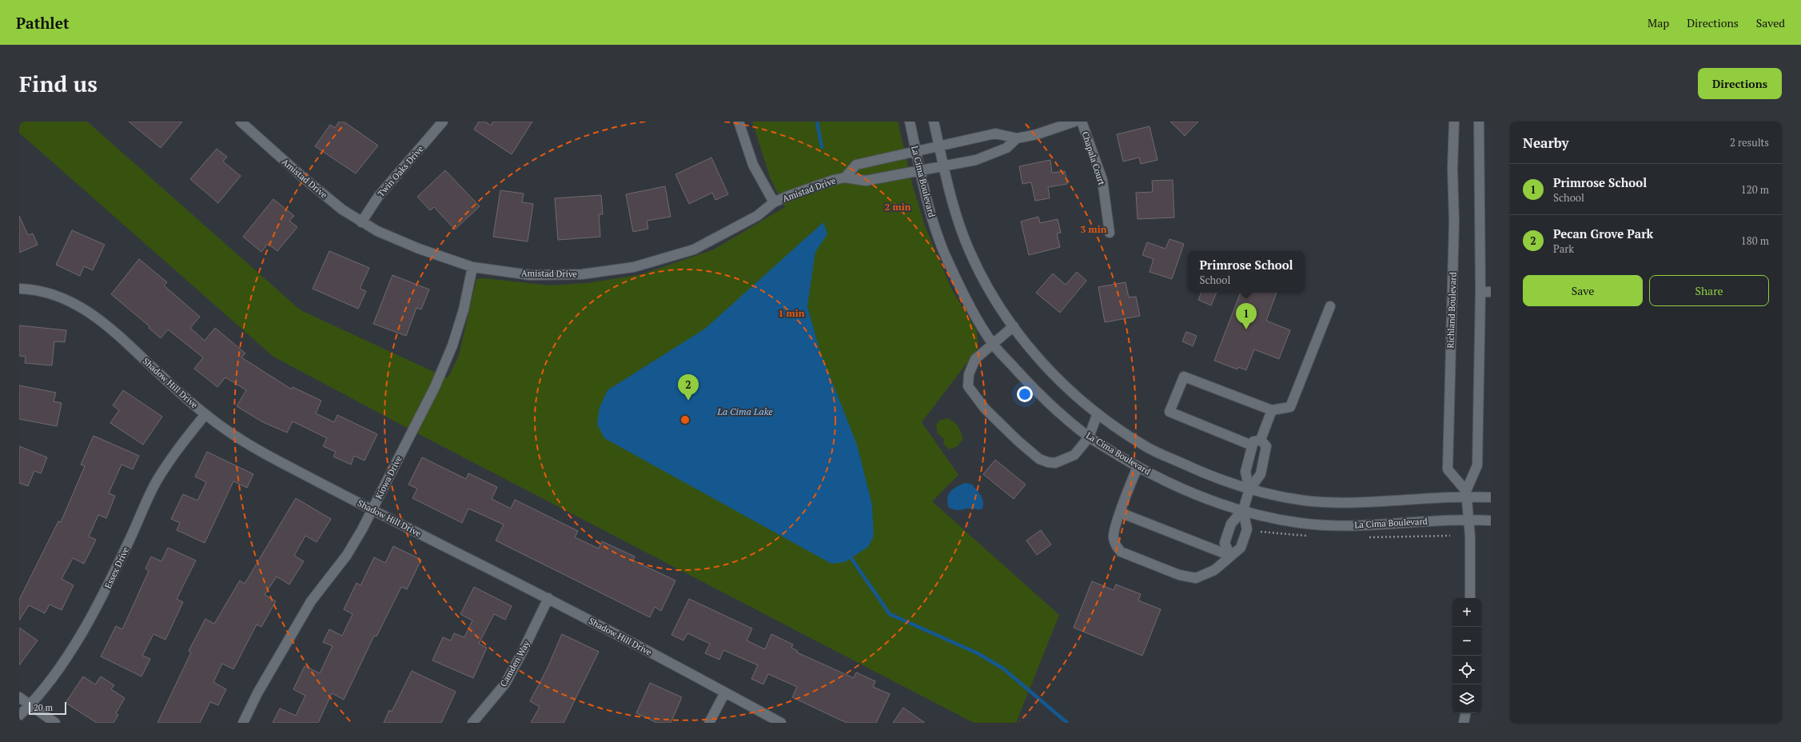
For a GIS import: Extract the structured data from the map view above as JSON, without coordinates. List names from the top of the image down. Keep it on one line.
{"streets":{"street":["Chapala Court","Twin Oaks Drive","Amistad Drive","La Cima Boulevard","Richland Boulevard","Shadow Hill Drive","Kiowa Drive","Essex Drive","Camden Way"]},"crossings":[["Twin Oaks Drive","Amistad Drive"],["Amistad Drive","La Cima Boulevard"],["Amistad Drive","Kiowa Drive"],["Shadow Hill Drive","Kiowa Drive"],["Shadow Hill Drive","Essex Drive"],["Shadow Hill Drive","Camden Way"]],"water":["La Cima Lake"],"scale_bar":"20 m","page":{"header":"Pathlet","nav":["Map","Directions","Saved"],"buttons":["Directions",["Save","Share"]],"title":"Find us","heading":["Nearby","2 results"],"list":[{"mark":"1","name":"Primrose School","note":"School","value":"120 m"},{"mark":"2","name":"Pecan Grove Park","note":"Park","value":"180 m"}],"popup":["Primrose School","School"],"pins":["1","2"],"map_buttons":["+","−"],"scale":"20 m"},"rings":["2 min","3 min","1 min"]}
